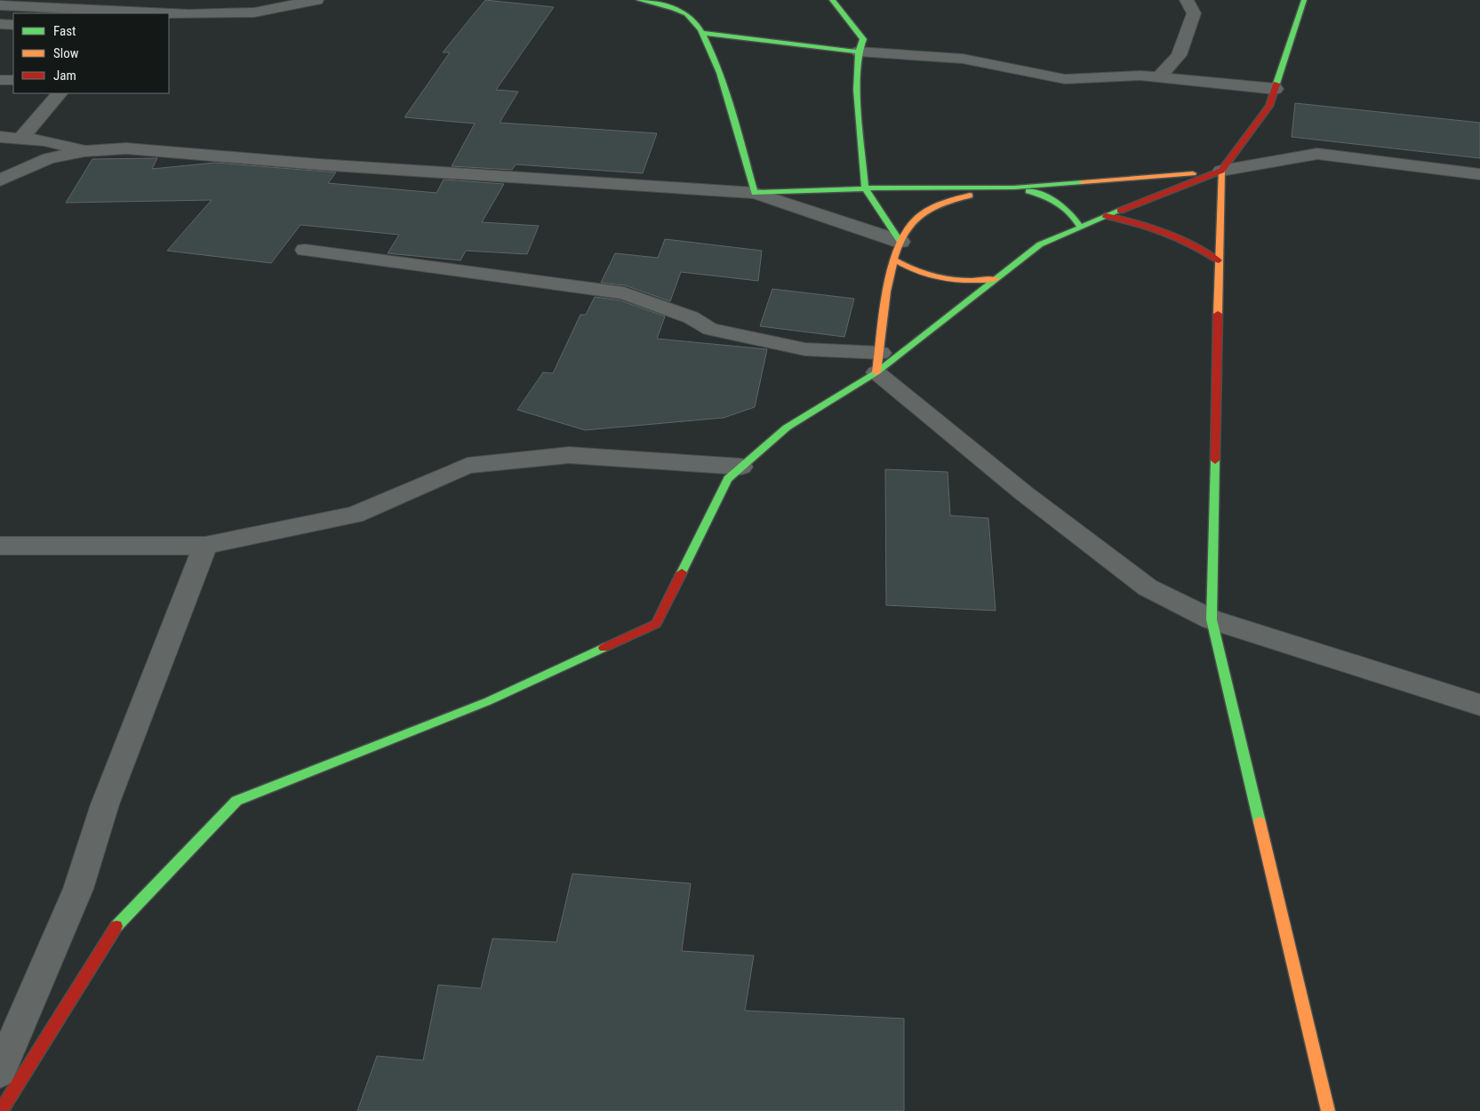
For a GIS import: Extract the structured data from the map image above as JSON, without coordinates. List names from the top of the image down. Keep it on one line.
{"legend":["Fast","Slow","Jam"]}
